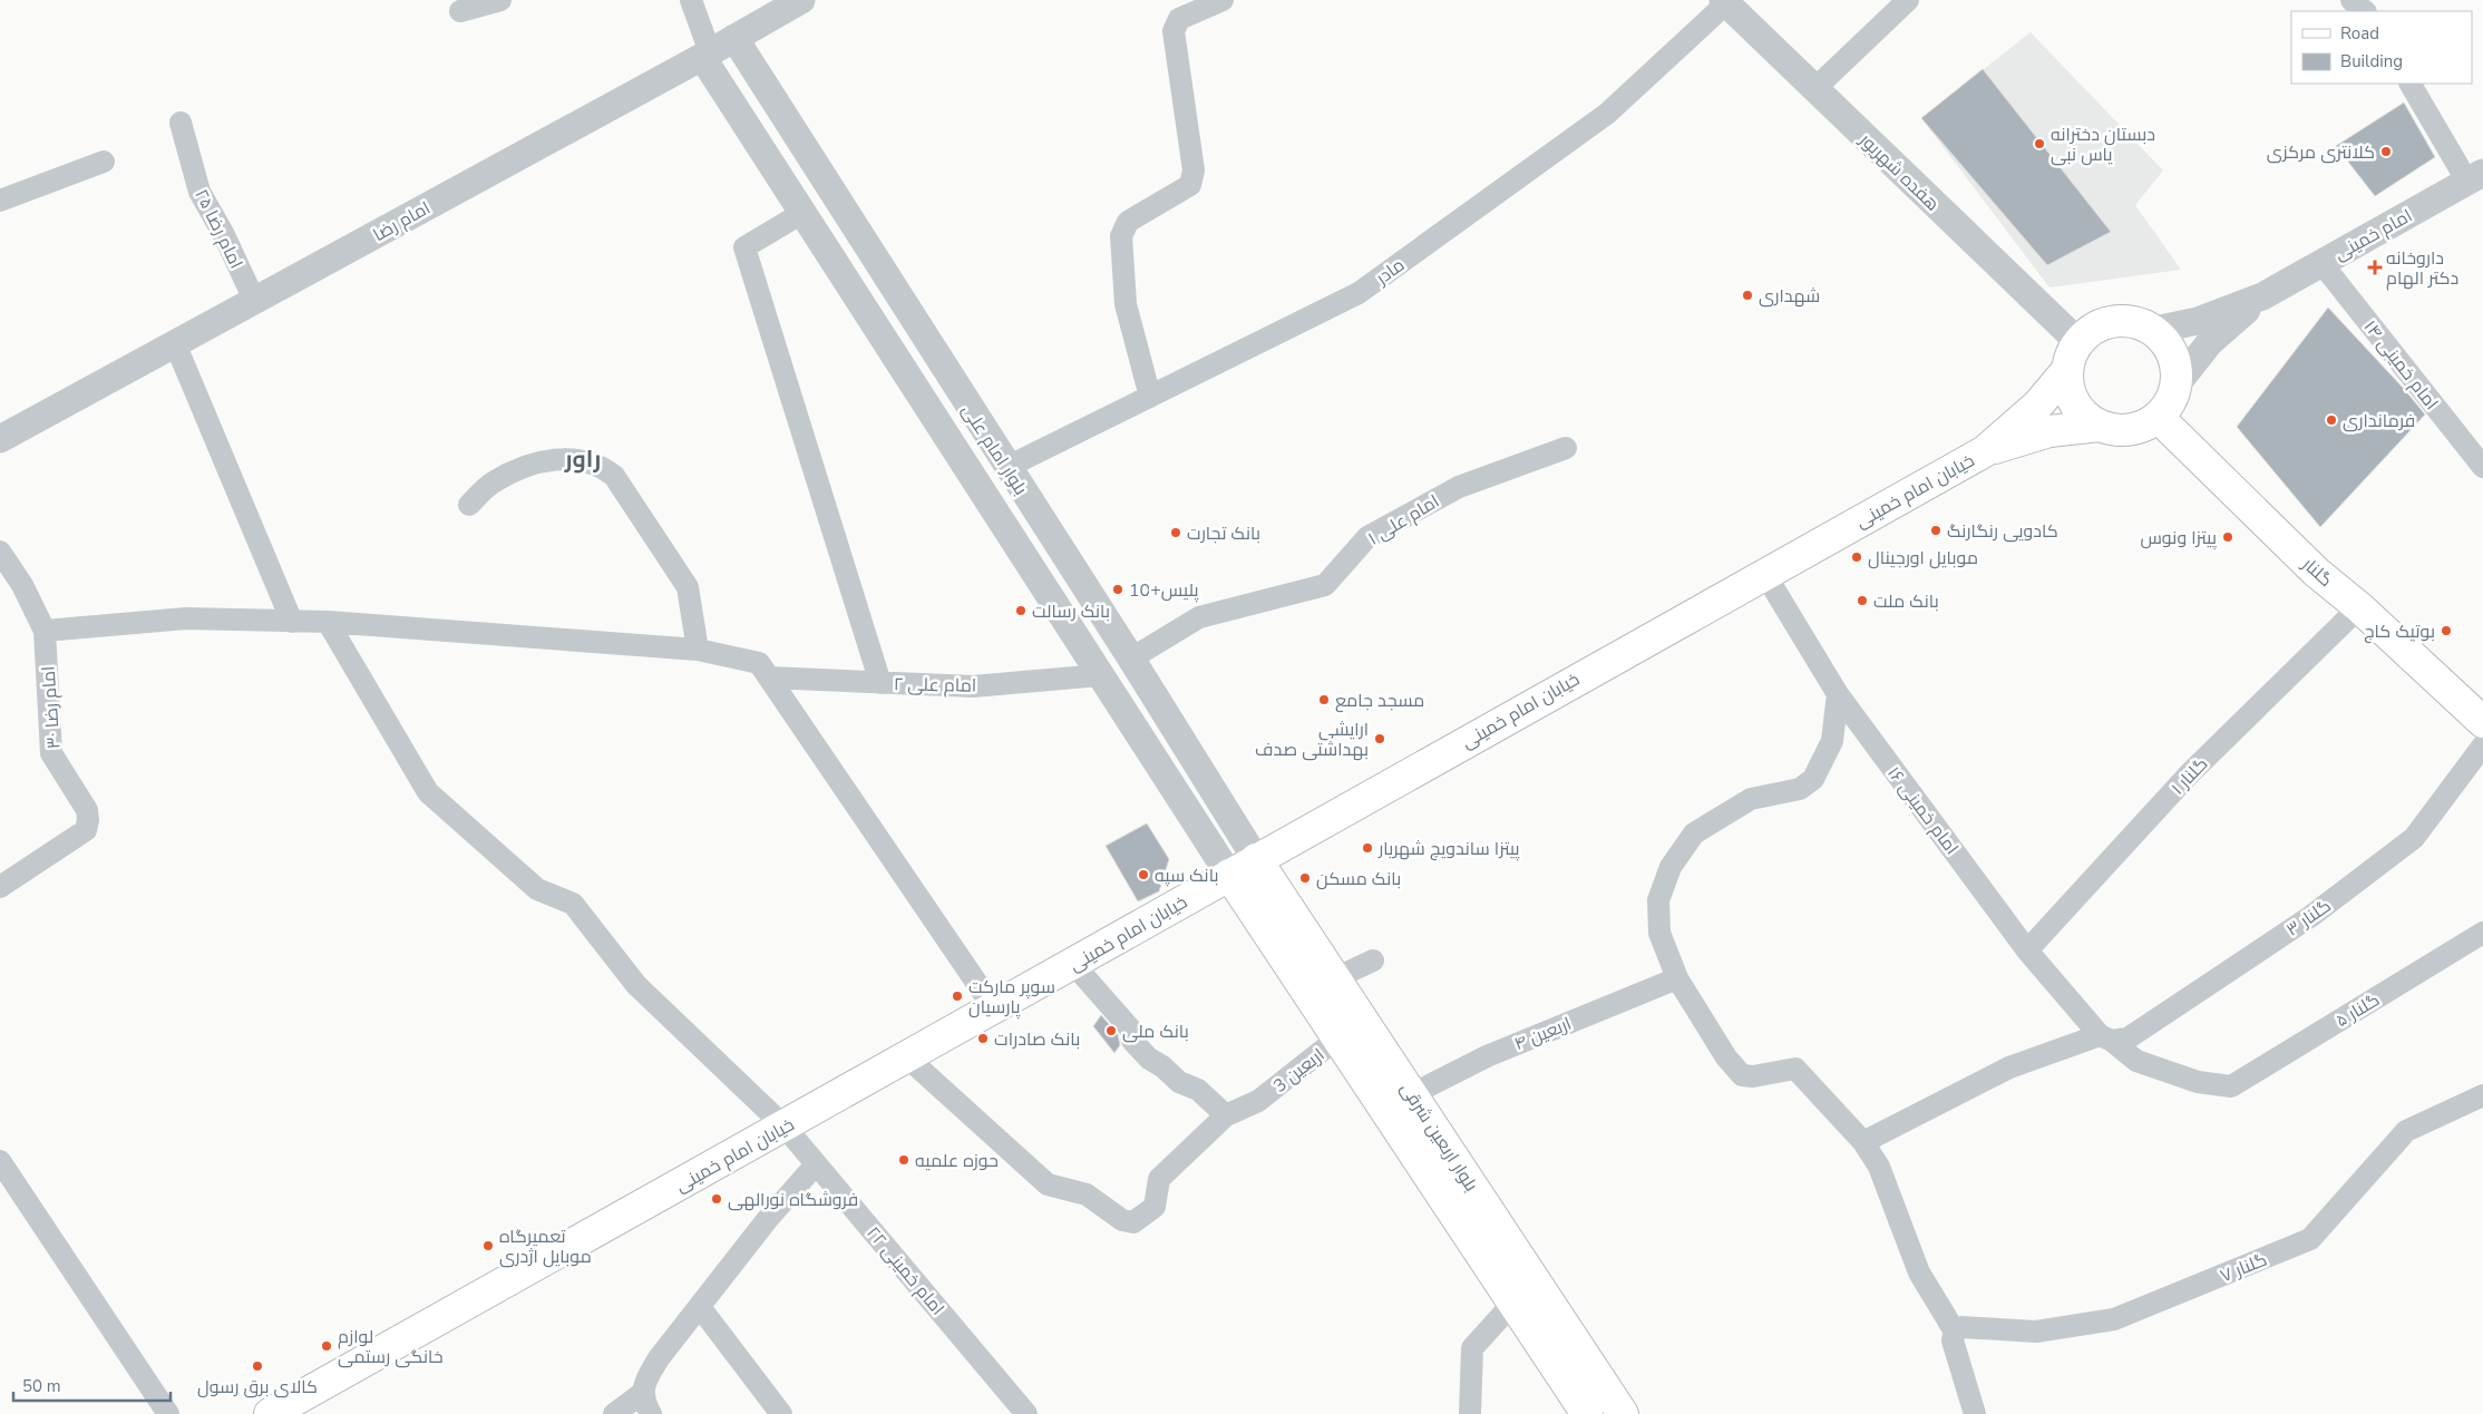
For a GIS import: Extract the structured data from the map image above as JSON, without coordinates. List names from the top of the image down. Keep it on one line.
{"streets":{"main road":["خیابان امام خمینی","گلنار","بلوار اربعین شرقی"],"street":["هفده شهریور","امام رضا","امام رضا ۲۵","امام خمینی","مادر","امام خمینی ۱۴","بلوار امام علی","امام علی ۱","امام علی ۲","امام رضا ۳۰","گلنار ۱","امام خمینی ۱۶","گلنار ۳","گلنار ۵","اربعین ۴","اربعین 3","گلنار ۷","امام خمینی ۲۲"]},"crossings":[["هفده شهریور","مادر"],["هفده شهریور","گلنار"],["امام رضا","امام رضا ۲۵"],["امام رضا","بلوار امام علی"],["امام خمینی","امام خمینی ۱۴"],["مادر","بلوار امام علی"],["بلوار امام علی","خیابان امام خمینی"],["بلوار امام علی","امام علی ۱"],["بلوار امام علی","امام علی ۲"],["بلوار امام علی","بلوار اربعین شرقی"],["خیابان امام خمینی","امام خمینی ۱۶"],["خیابان امام خمینی","اربعین 3"],["خیابان امام خمینی","بلوار اربعین شرقی"],["خیابان امام خمینی","امام خمینی ۲۲"],["گلنار","گلنار ۱"],["گلنار ۱","امام خمینی ۱۶"],["امام خمینی ۱۶","گلنار ۳"],["امام خمینی ۱۶","گلنار ۵"],["اربعین ۴","بلوار اربعین شرقی"],["اربعین 3","بلوار اربعین شرقی"]],"districts":["راور"],"places":{"other":["دبستان دخترانه یاس نبی","کلانتری مرکزی","شهداری","فرمانداری","کادویی رنگارنگ","بانک تجارت","پیتزا ونوس","موبایل اورجینال","پلیس+10","بانک ملت","بانک رسالت","بوتیک کاج","مسجد جامع","ارایشی بهداشتی صدف","پیتزا ساندویچ شهریار","بانک سپه","بانک مسکن","سوپر مارکت پارسیان","بانک ملی","بانک صادرات","حوزه علمیه","فروشگاه نورالهی","تعمیرگاه موبایل اژدری","لوازم خانگی رستمی","کالای برق رسول"],"health":["داروخانه دکتر الهام"]},"legend":["Road","Building"],"scale_bar":"50 m"}
